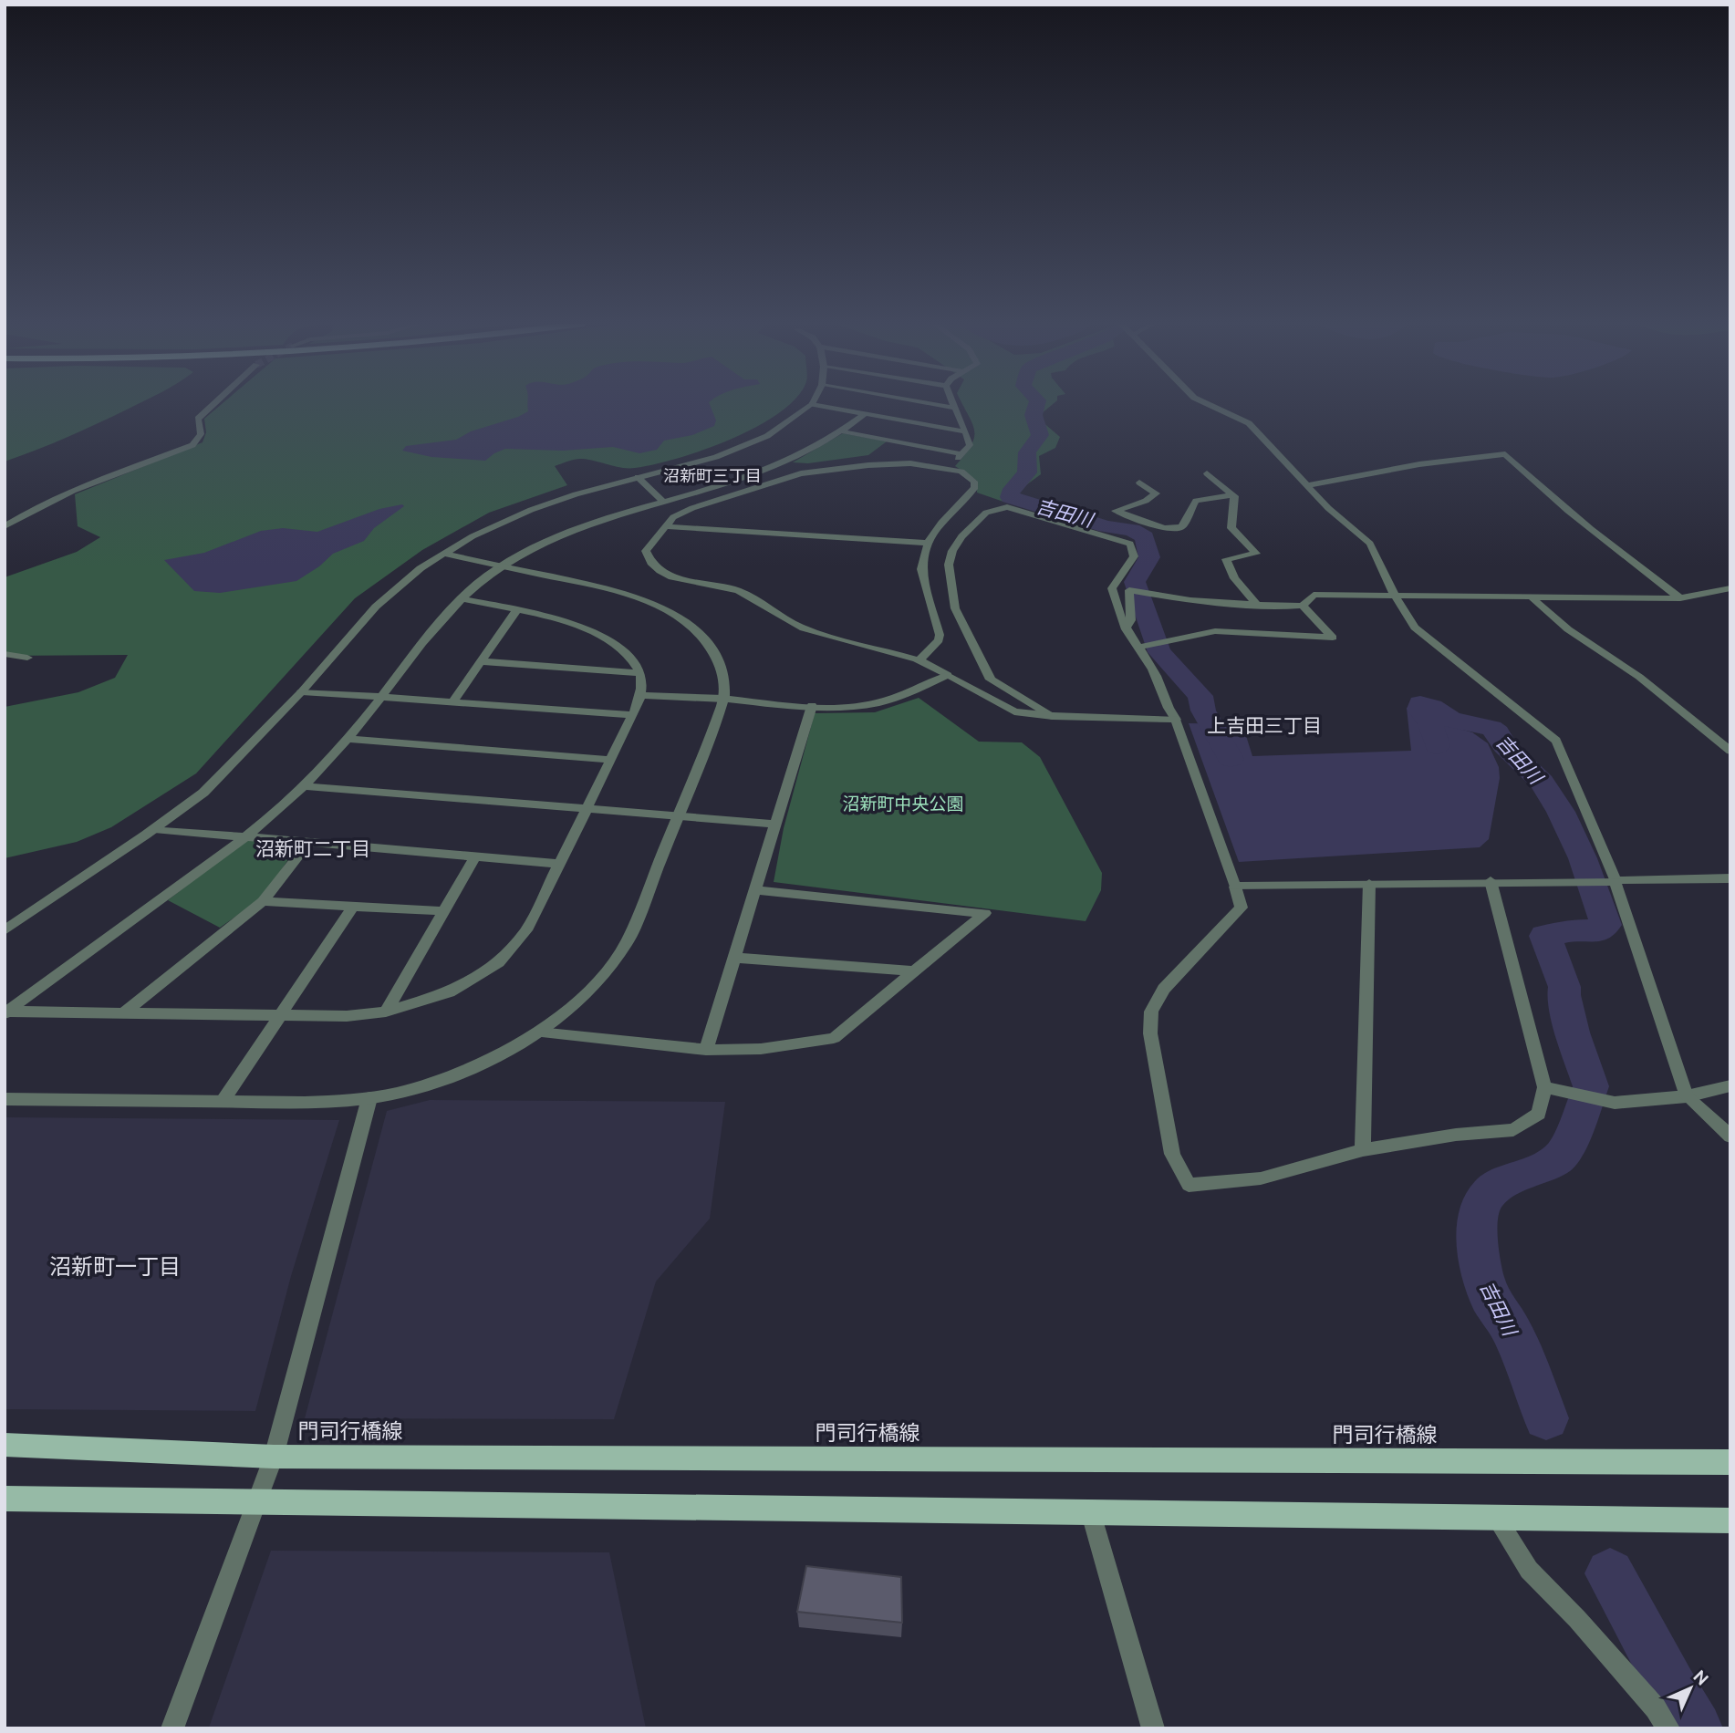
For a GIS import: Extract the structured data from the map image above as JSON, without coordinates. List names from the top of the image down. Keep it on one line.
{"streets":{"main road":["門司行橋線"]},"districts":["沼新町三丁目","上吉田三丁目","沼新町二丁目","沼新町一丁目"],"water":["吉田川"],"parks":["沼新町中央公園"],"north":"top right"}
